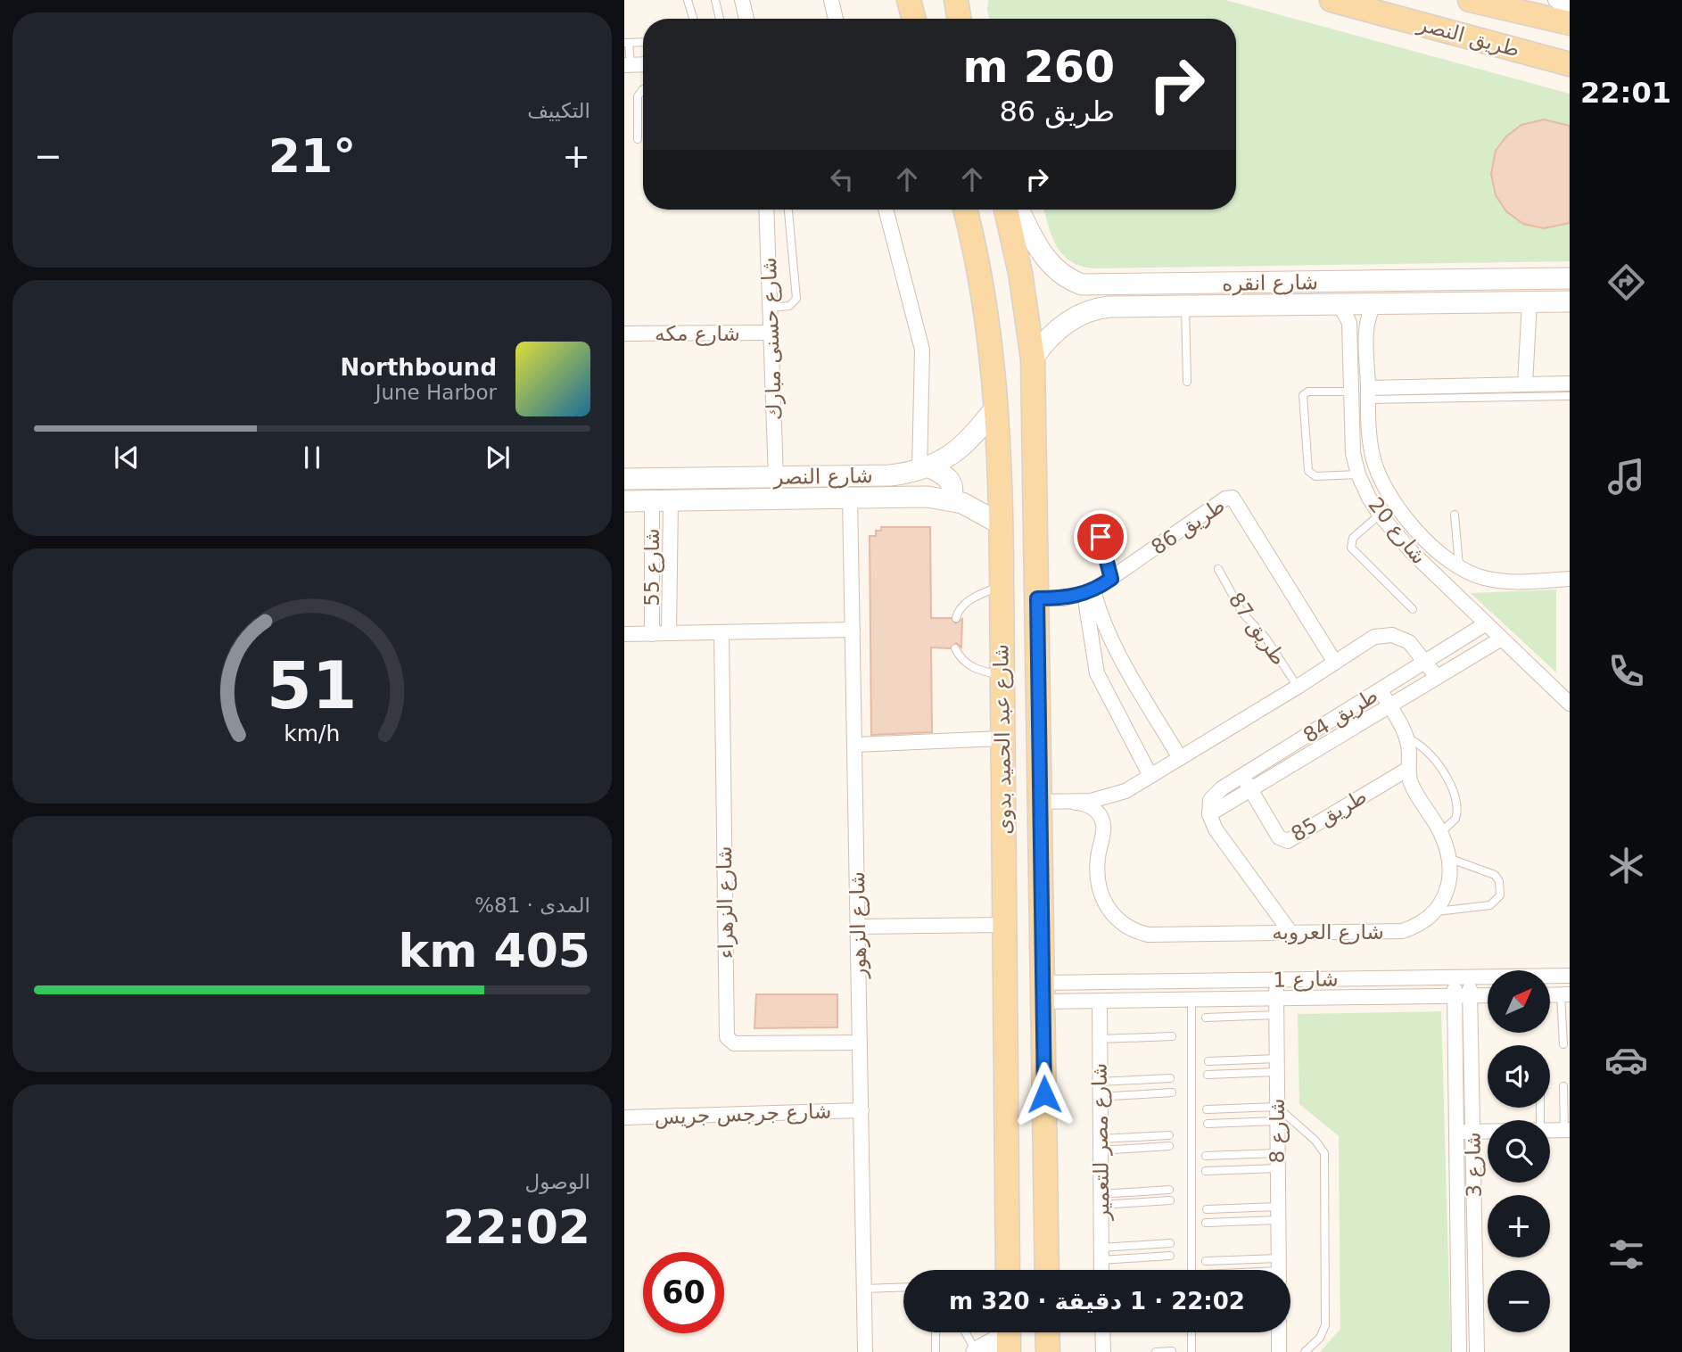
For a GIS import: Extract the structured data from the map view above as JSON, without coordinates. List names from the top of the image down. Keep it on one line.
{"streets":{"main road":["طريق النصر","شارع عبد الحميد بدوى"],"street":["شارع انقره","شارع مكه","شارع حسنى مبارك","شارع النصر","طريق 86","شارع 20","شارع 55","طريق 84","طريق 85","شارع الزهراء","شارع الزهور","شارع العروبه","شارع 1","شارع جرجس جريس","شارع 8","شارع مصر للتعمير","شارع 3"],"lane":["طريق 87"]},"crossings":[["شارع انقره","شارع 20"],["شارع انقره","شارع عبد الحميد بدوى"],["شارع مكه","شارع حسنى مبارك"],["شارع حسنى مبارك","شارع النصر"],["شارع النصر","شارع 55"],["شارع النصر","شارع عبد الحميد بدوى"],["شارع النصر","شارع الزهور"],["طريق 86","شارع عبد الحميد بدوى"],["شارع 20","طريق 84"],["طريق 84","طريق 85"],["شارع عبد الحميد بدوى","شارع 1"],["شارع الزهراء","شارع الزهور"],["شارع الزهور","شارع جرجس جريس"],["شارع 1","شارع 8"],["شارع 1","شارع مصر للتعمير"],["شارع 1","شارع 3"]],"north":"top right","page":{"tabs":"22:01","tile":["التكييف",["المدى · 81%","405 km"],["الوصول","22:02"]],"turn":["260 m","طريق 86"],"heat":["−","21°","+"],"song":["Northbound","June Harbor"],"map_buttons":["+","−"],"limit":"60","trip":"22:02 · 1 دقيقة · 320 m","gauge":["51","km/h"]}}
